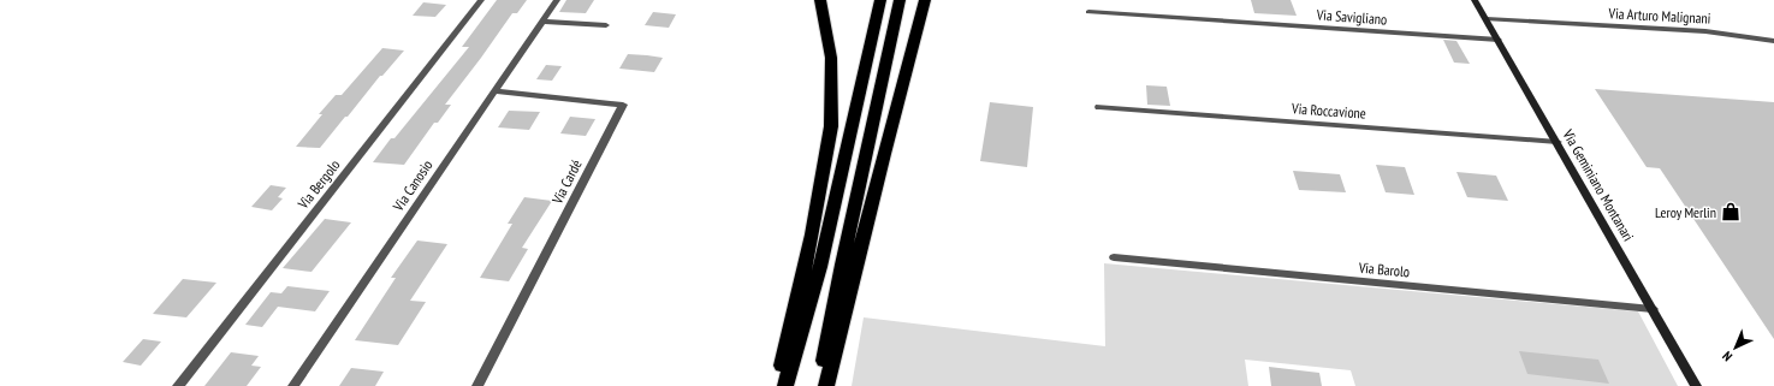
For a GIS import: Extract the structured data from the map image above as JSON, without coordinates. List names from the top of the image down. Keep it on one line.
{"streets":{"street":["Via Arturo Malignani","Via Savigliano","Via Roccavione","Via Cardé","Via Bergolo","Via Canosio","Via Geminiano Montanari","Via Barolo"]},"crossings":[["Via Arturo Malignani","Via Geminiano Montanari"],["Via Savigliano","Via Geminiano Montanari"],["Via Roccavione","Via Geminiano Montanari"],["Via Cardé","Via Canosio"],["Via Geminiano Montanari","Via Barolo"]],"places":{"shop":["Leroy Merlin"]},"north":"bottom left"}
